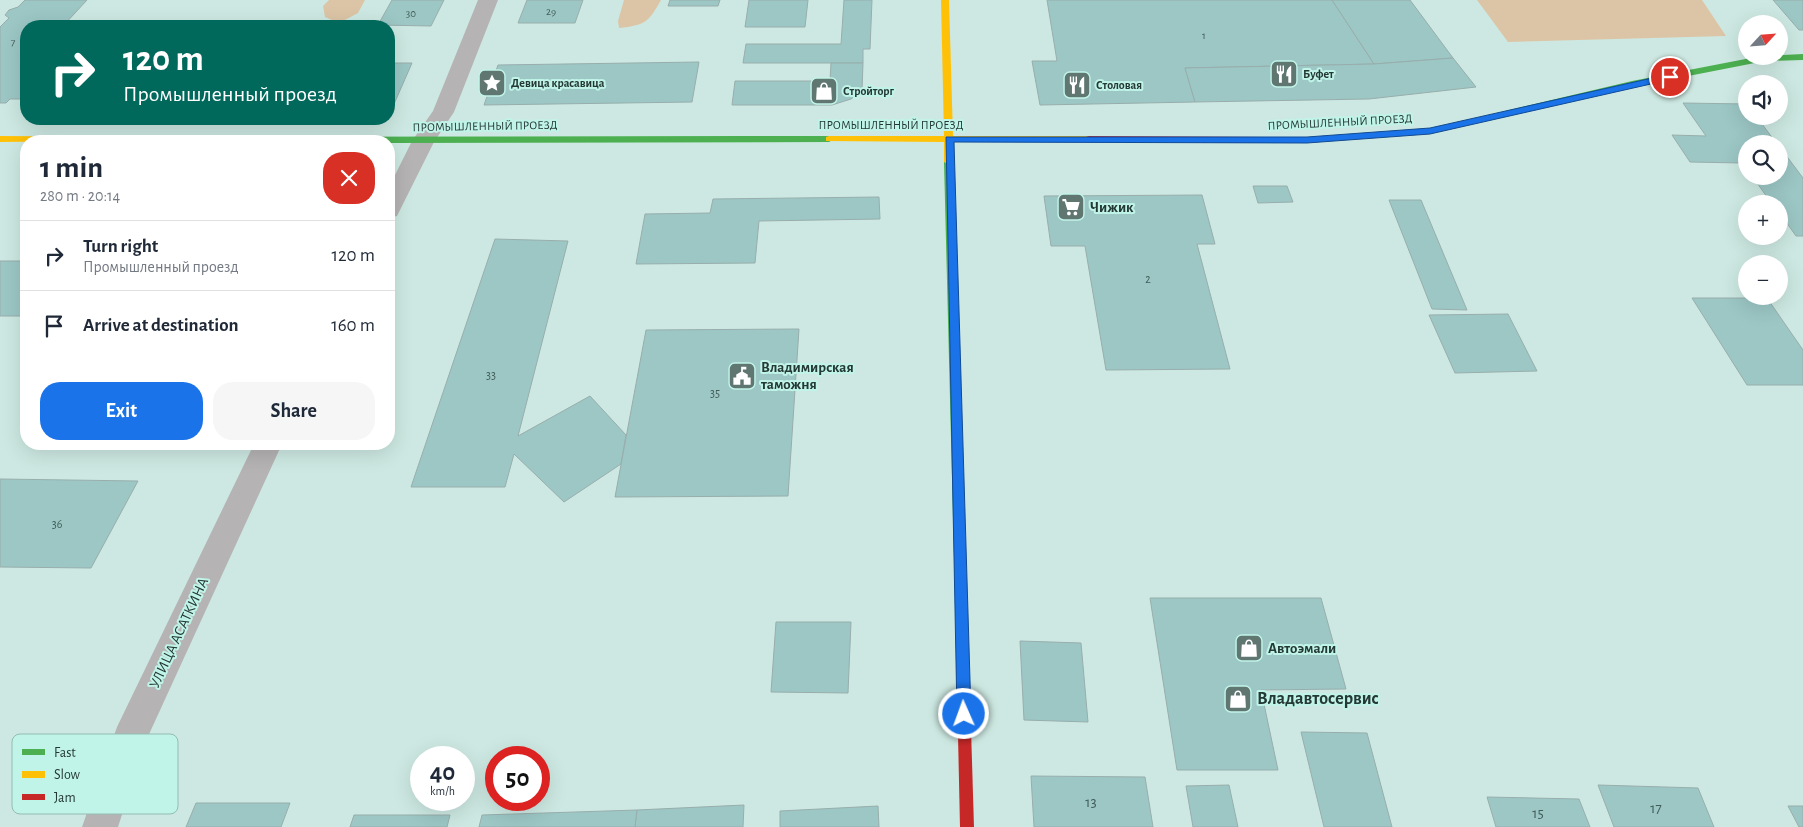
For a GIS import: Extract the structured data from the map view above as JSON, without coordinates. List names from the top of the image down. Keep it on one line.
{"streets":{"street":["ПРОМЫШЛЕННЫЙ ПРОЕЗД","УЛИЦА АСАТКИНА"]},"places":{"restaurant":["Буфет","Столовая"],"place":["Девица красавица"],"shop":["Стройторг","Автоэмали","Владавтосервис"],"supermarket":["Чижик"],"public building":["Владимирская таможня"]},"house_numbers":["29","30","1","7","2","33","35","36","13","17","15"],"legend":["Fast","Slow","Jam"],"north":"top right","page":{"map_buttons":["+","−"],"turn":["120 m","Промышленный проезд"],"heading":["1 min","280 m · 20:14"],"list":[{"name":"Turn right","note":"Промышленный проезд","value":"120 m"},{"name":"Arrive at destination","value":"160 m"}],"buttons":["Exit","Share"],"speed":"40 km/h","limit":"50"}}
